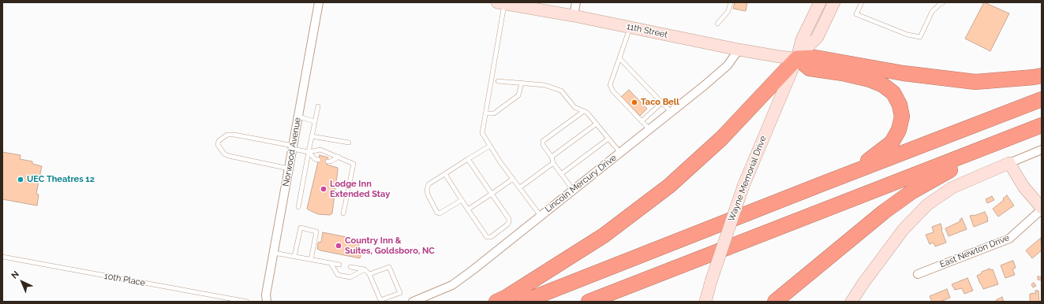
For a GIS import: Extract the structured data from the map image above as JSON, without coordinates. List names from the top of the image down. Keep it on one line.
{"streets":{"street":["11th Street","Norwood Avenue","Wayne Memorial Drive","Lincoln Mercury Drive","East Newton Drive"],"lane":["10th Place"]},"crossings":[["11th Street","Wayne Memorial Drive"],["11th Street","Lincoln Mercury Drive"]],"places":["Taco Bell","UEC Theatres 12","Lodge Inn Extended Stay","Country Inn & Suites, Goldsboro, NC"],"north":"top left"}
